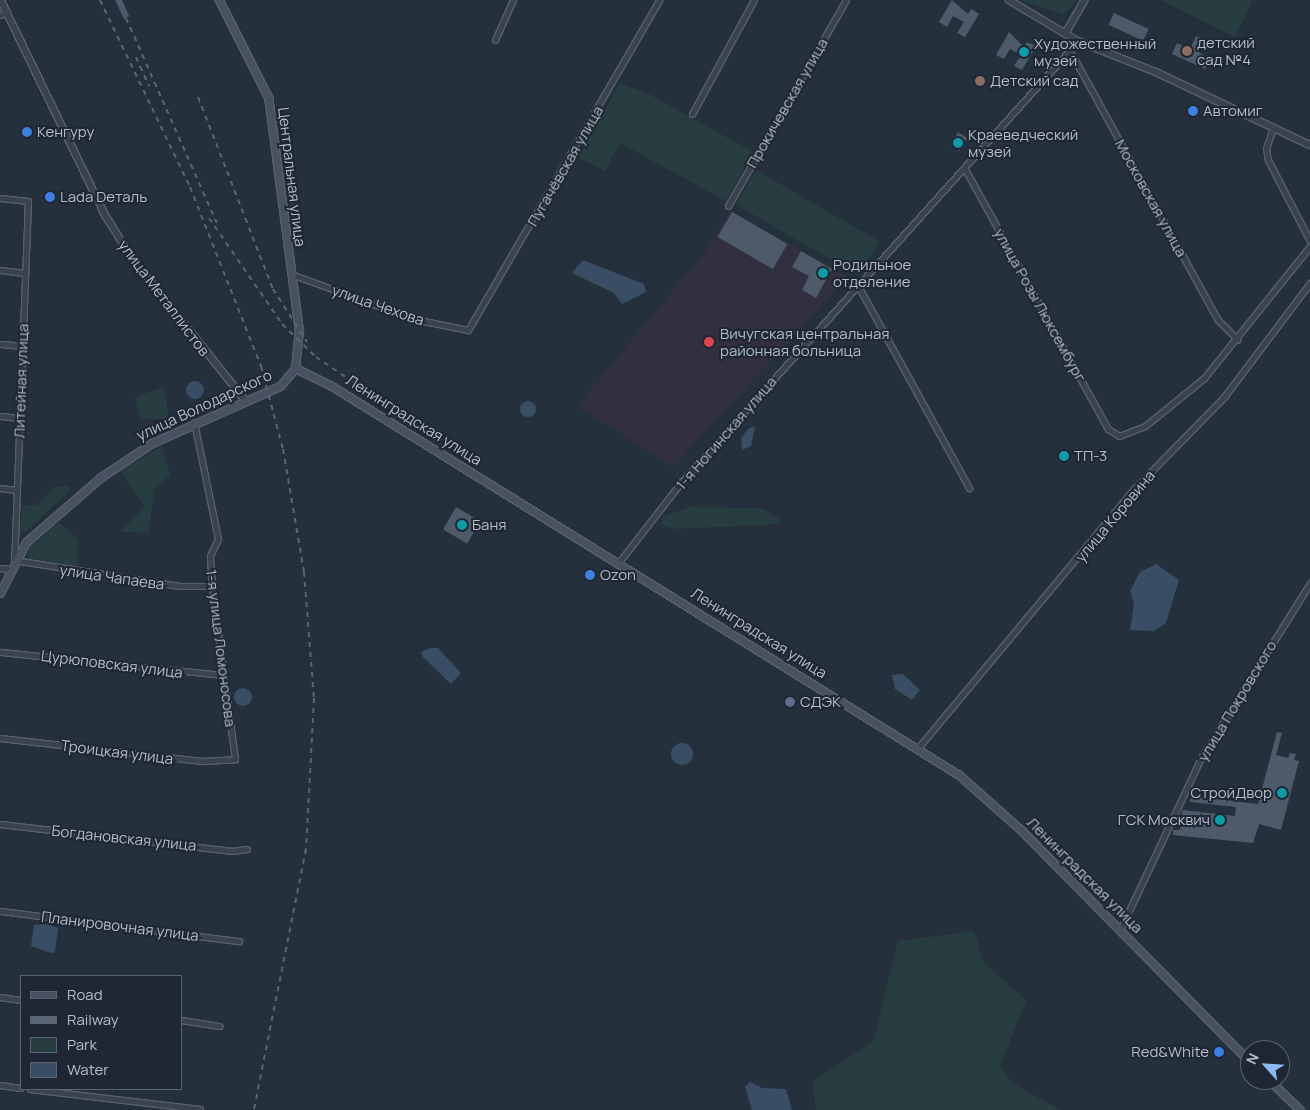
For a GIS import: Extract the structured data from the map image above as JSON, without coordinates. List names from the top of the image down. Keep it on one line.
{"streets":{"main road":["Центральная улица","улица Володарского","Ленинградская улица"],"street":["Прокичевская улица","Пугачёвская улица","Московская улица","улица Металлистов","улица Чехова","улица Розы Люксембург","Литейная улица","1-я Ногинская улица","улица Коровина","улица Чапаева","1-я улица Ломоносова","Цурюповская улица","улица Покровского","Троицкая улица","Богдановская улица","Планировочная улица"]},"crossings":[["Пугачёвская улица","улица Чехова"],["Центральная улица","улица Чехова"],["Центральная улица","улица Володарского"],["Центральная улица","Ленинградская улица"],["Московская улица","улица Розы Люксембург"],["Московская улица","1-я Ногинская улица"],["улица Металлистов","улица Володарского"],["улица Розы Люксембург","1-я Ногинская улица"],["Литейная улица","улица Володарского"],["Литейная улица","улица Чапаева"],["улица Володарского","Ленинградская улица"],["улица Володарского","улица Чапаева"],["улица Володарского","1-я улица Ломоносова"],["Ленинградская улица","1-я Ногинская улица"],["Ленинградская улица","улица Коровина"],["Ленинградская улица","улица Покровского"],["улица Чапаева","1-я улица Ломоносова"],["1-я улица Ломоносова","Цурюповская улица"],["1-я улица Ломоносова","Троицкая улица"]],"places":["детский сад №4","Художественный музей","Детский сад","Автомиг","Кенгуру","Краеведческий музей","Lada Dеталь","Родильное отделение","Вичугская центральная районная больница","ТП-3","Баня","Ozon","СДЭК","СтройДвор","ГСК Москвич","Red&White"],"legend":["Road","Railway","Park","Water"],"north":"top left"}
